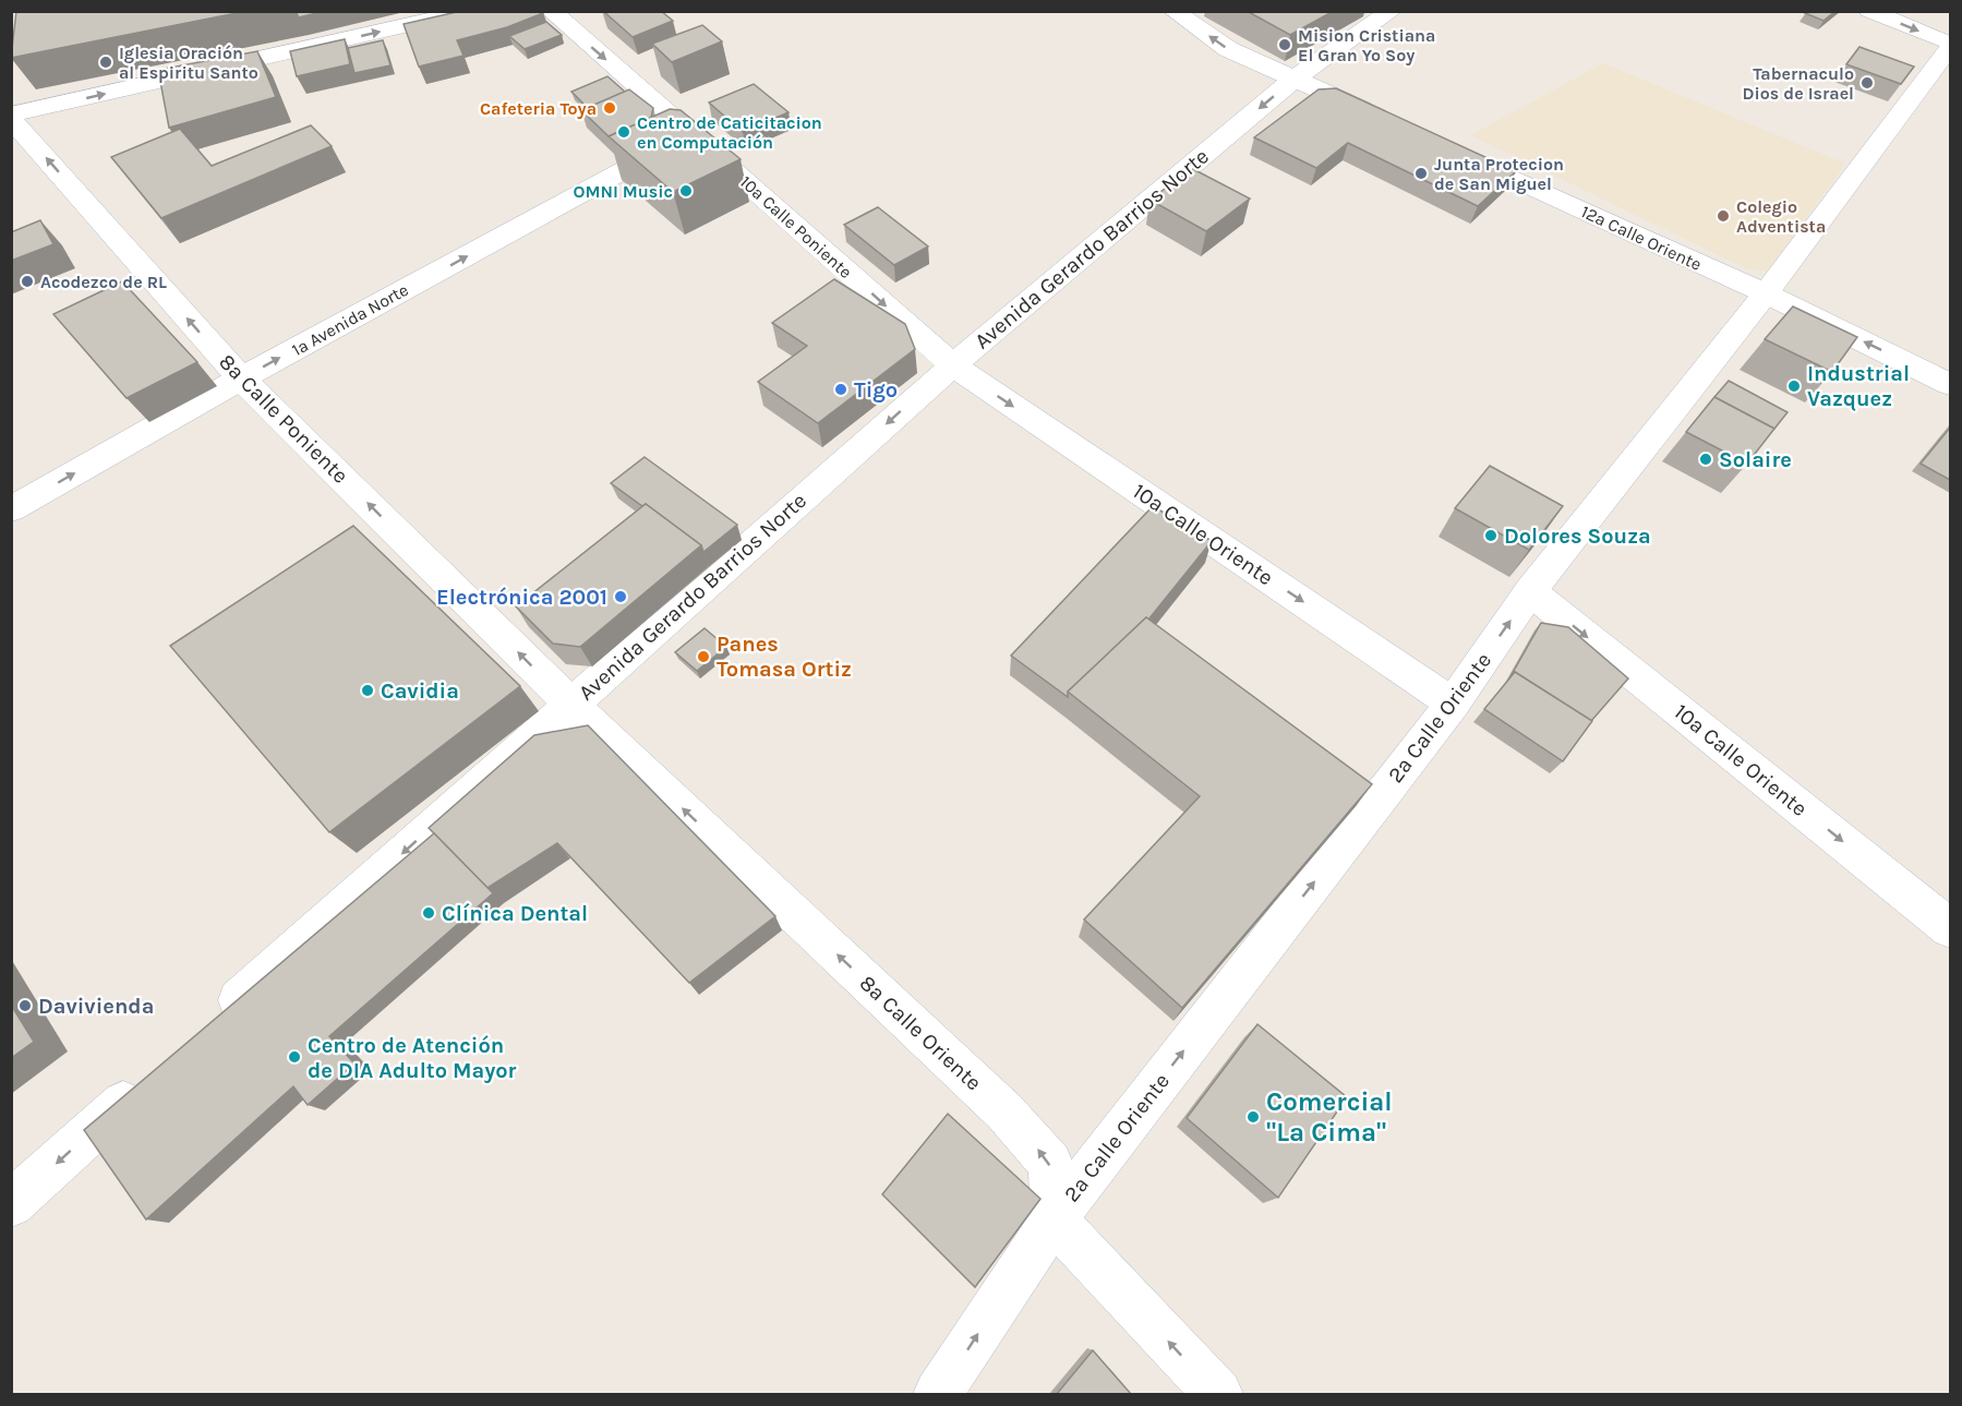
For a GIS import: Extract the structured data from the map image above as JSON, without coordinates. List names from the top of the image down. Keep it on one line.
{"streets":{"street":["10a Calle Poniente","12a Calle Oriente","Avenida Gerardo Barrios Norte","1a Avenida Norte","8a Calle Poniente","10a Calle Oriente","2a Calle Oriente","8a Calle Oriente"]},"crossings":[["10a Calle Poniente","Avenida Gerardo Barrios Norte"],["10a Calle Poniente","1a Avenida Norte"],["10a Calle Poniente","10a Calle Oriente"],["12a Calle Oriente","2a Calle Oriente"],["Avenida Gerardo Barrios Norte","8a Calle Poniente"],["Avenida Gerardo Barrios Norte","10a Calle Oriente"],["Avenida Gerardo Barrios Norte","8a Calle Oriente"],["1a Avenida Norte","8a Calle Poniente"],["8a Calle Poniente","8a Calle Oriente"],["10a Calle Oriente","2a Calle Oriente"],["2a Calle Oriente","8a Calle Oriente"]],"one_way":["10a Calle Poniente","12a Calle Oriente","Avenida Gerardo Barrios Norte","8a Calle Poniente","10a Calle Oriente","2a Calle Oriente","8a Calle Oriente"],"places":["Mision Cristiana El Gran Yo Soy","Iglesia Oración al Espiritu Santo","Tabernaculo Dios de Israel","Cafeteria Toya","Centro de Caticitacion en Computación","Junta Protecion de San Miguel","OMNI Music","Colegio Adventista","Acodezco de RL","Industrial Vazquez","Tigo","Solaire","Dolores Souza","Electrónica 2001","Panes Tomasa Ortiz","Cavidia","Clínica Dental","Davivienda","Centro de Atención de DIA Adulto Mayor","Comercial \"La Cima\""]}
